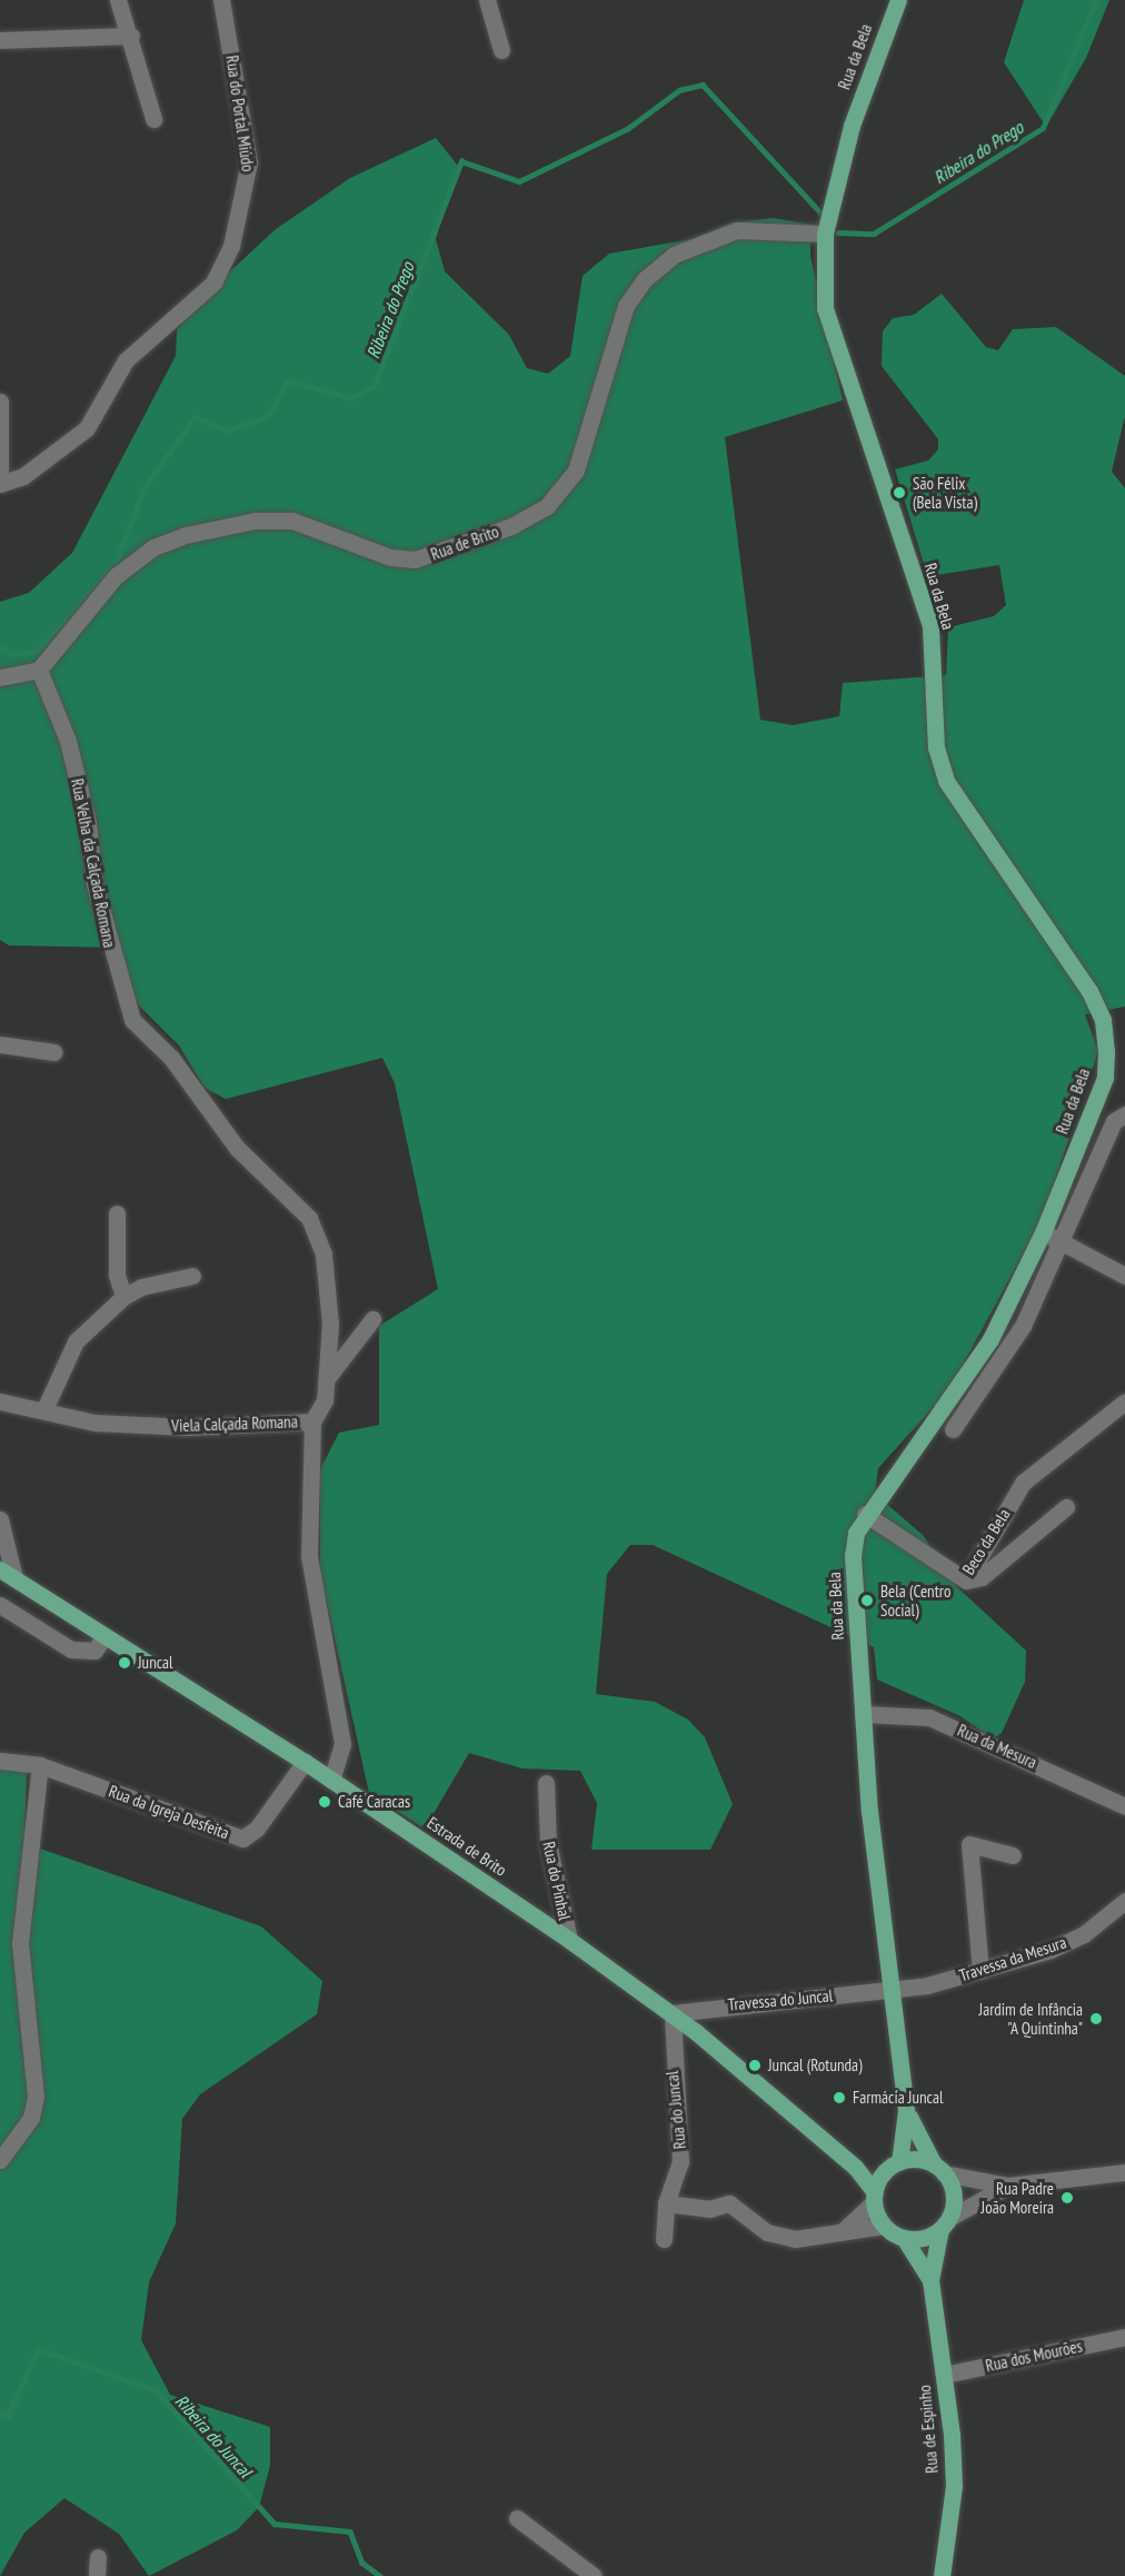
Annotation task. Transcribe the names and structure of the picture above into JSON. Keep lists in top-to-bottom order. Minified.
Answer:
{"streets":{"main road":["Rua da Bela","Estrada de Brito","Rua de Espinho"],"street":["Rua do Portal Miúdo","Rua de Brito","Rua Velha da Calçada Romana","Viela Calçada Romana","Beco da Bela","Rua da Mesura","Rua da Igreja Desfeita","Rua do Pinhal","Travessa da Mesura","Travessa do Juncal","Rua do Juncal","Rua dos Mourões"]},"crossings":[["Rua da Bela","Rua de Brito"],["Rua da Bela","Beco da Bela"],["Rua da Bela","Rua da Mesura"],["Rua da Bela","Estrada de Brito"],["Rua da Bela","Travessa da Mesura"],["Rua da Bela","Travessa do Juncal"],["Rua da Bela","Rua de Espinho"],["Rua de Brito","Rua Velha da Calçada Romana"],["Rua Velha da Calçada Romana","Viela Calçada Romana"],["Rua Velha da Calçada Romana","Estrada de Brito"],["Rua da Igreja Desfeita","Estrada de Brito"],["Estrada de Brito","Rua do Pinhal"],["Estrada de Brito","Travessa do Juncal"],["Estrada de Brito","Rua do Juncal"],["Estrada de Brito","Rua de Espinho"],["Travessa da Mesura","Travessa do Juncal"],["Travessa do Juncal","Rua do Juncal"],["Rua dos Mourões","Rua de Espinho"]],"water":["Ribeira do Prego","Ribeira do Juncal"],"places":["São Félix (Bela Vista)","Bela (Centro Social)","Juncal","Café Caracas","Jardim de Infância \"A Quintinha\"","Juncal (Rotunda)","Farmácia Juncal","Rua Padre João Moreira"]}
